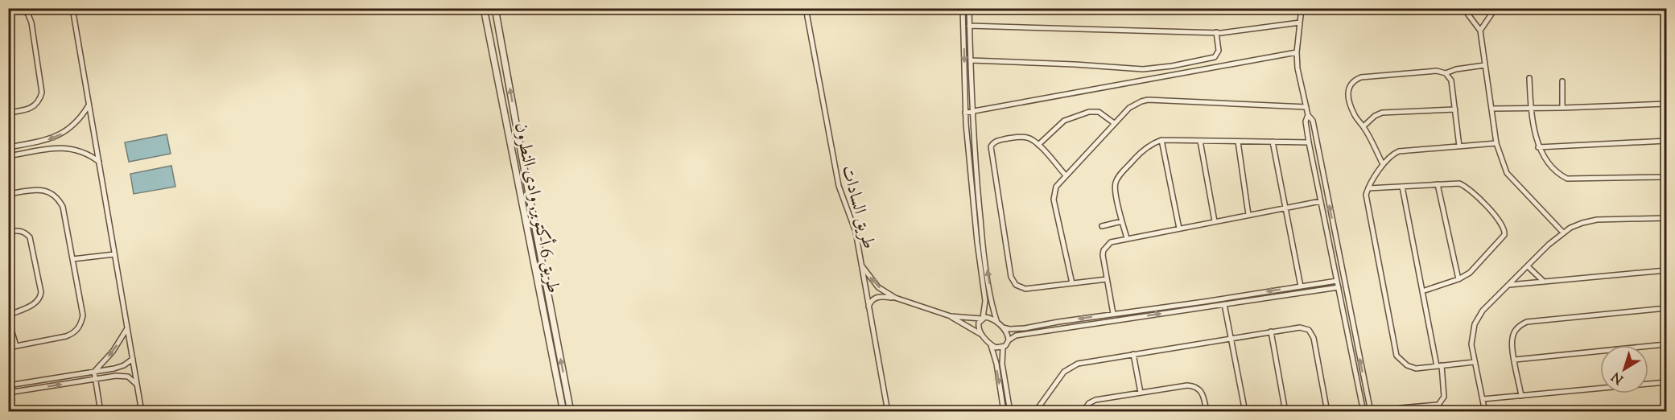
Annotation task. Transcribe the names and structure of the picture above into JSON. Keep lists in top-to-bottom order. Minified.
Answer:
{"streets":{"street":["طريق السادات","طريق 6 أكتوبر, وادى النطرون"]},"north":"bottom left"}
